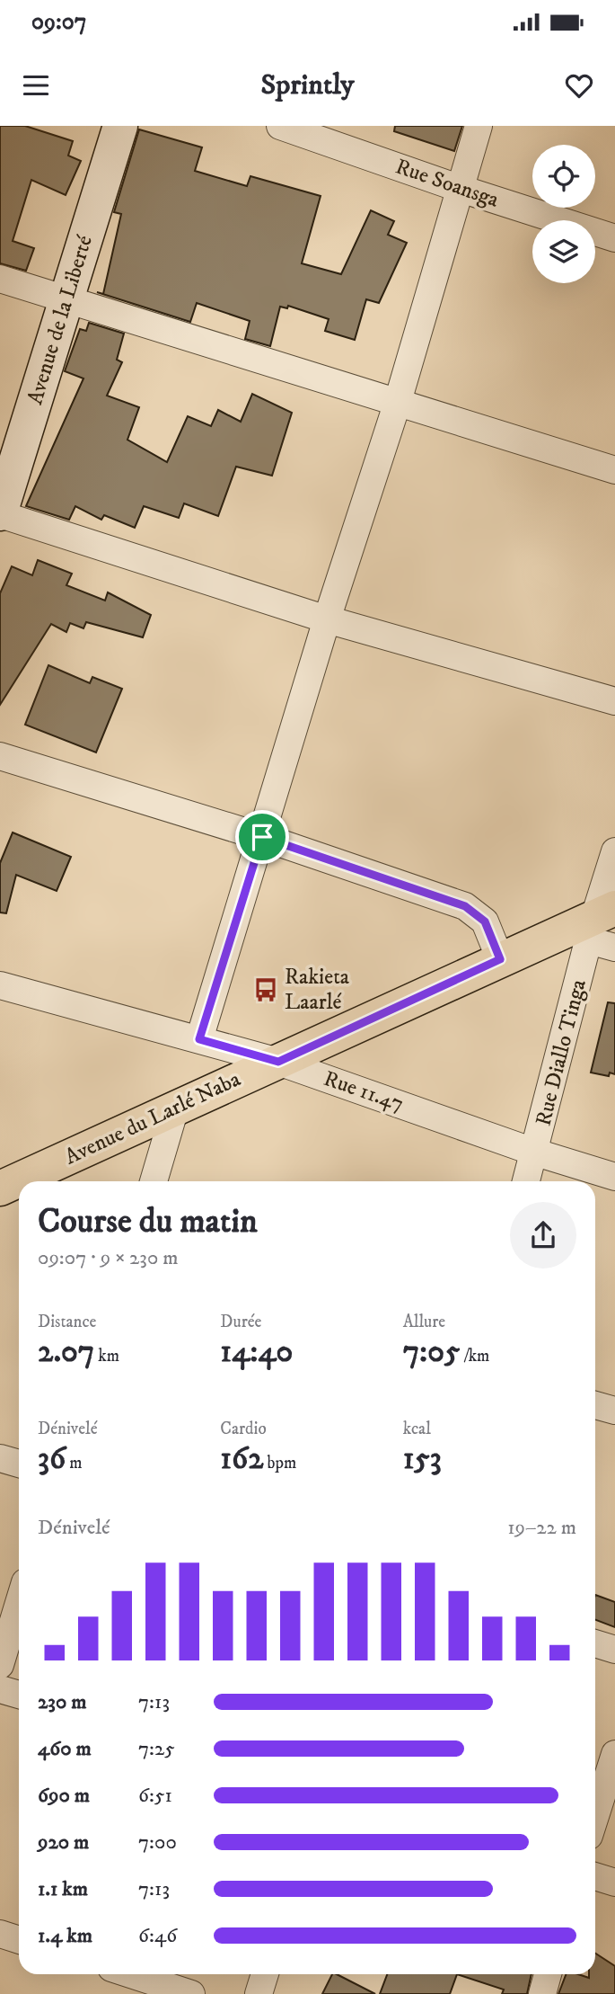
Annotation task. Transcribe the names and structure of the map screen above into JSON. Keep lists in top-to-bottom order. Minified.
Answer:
{"streets":{"main road":["Avenue de la Liberté","Avenue du Larlé Naba"],"street":["Rue Soansga","Rue Diallo Tinga","Rue 11.47"]},"crossings":[["Rue Diallo Tinga","Rue 11.47"],["Rue Diallo Tinga","Avenue du Larlé Naba"],["Rue 11.47","Avenue du Larlé Naba"]],"places":{"bus stop":["Rakieta Laarlé"]},"page":{"status":"09:07","header":"Sprintly","heading":["Course du matin","09:07 · 9 × 230 m"],"stats":[["Distance","2.07 km"],["Durée","14:40"],["Allure","7:05 /km"],["Dénivelé","36 m"],["Cardio","162 bpm"],["kcal","153"]],"chart":["Dénivelé","19–22 m"],"list":[{"name":"230 m","note":"7:13"},{"name":"460 m","note":"7:25"},{"name":"690 m","note":"6:51"},{"name":"920 m","note":"7:00"},{"name":"1.1 km","note":"7:13"},{"name":"1.4 km","note":"6:46"}]}}
